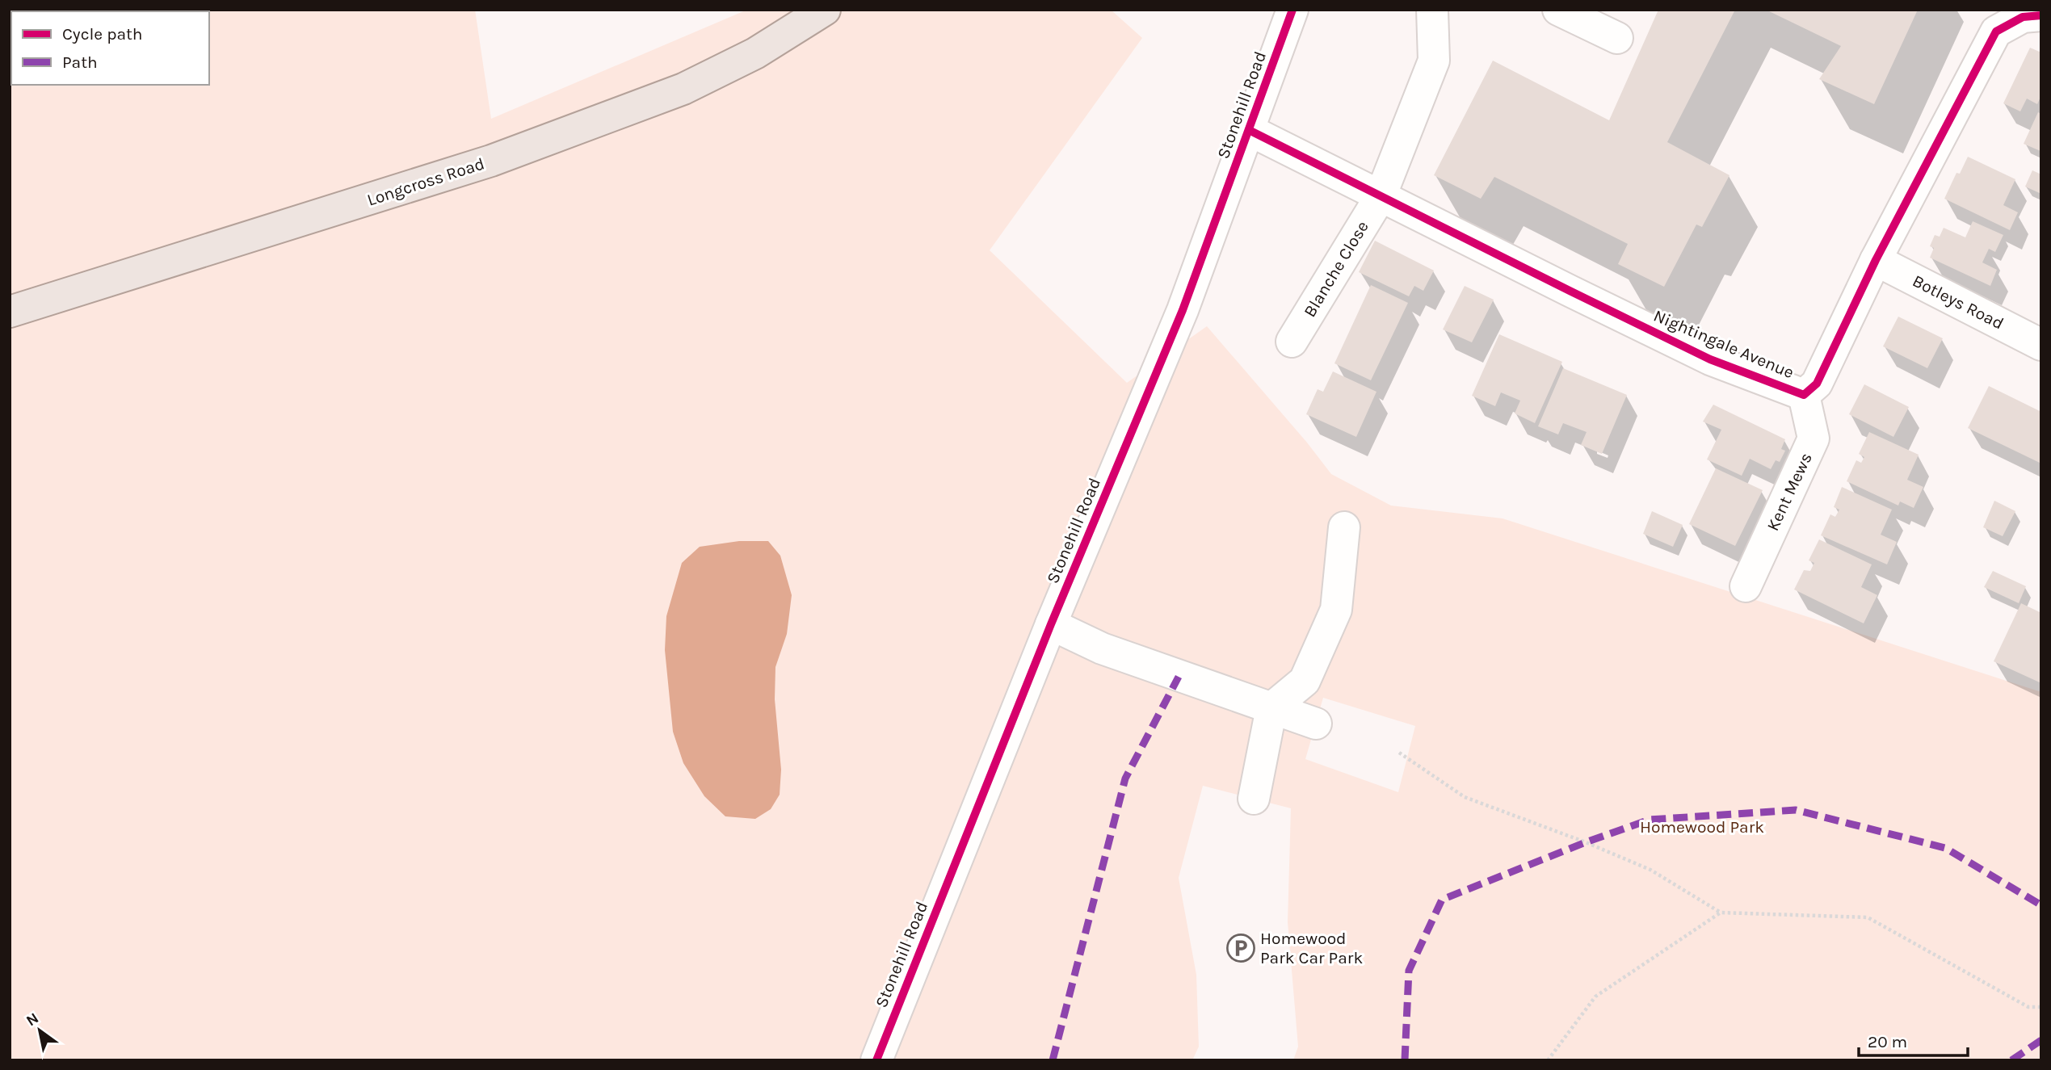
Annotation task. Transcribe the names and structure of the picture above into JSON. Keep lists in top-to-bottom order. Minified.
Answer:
{"streets":{"main road":["Longcross Road"],"street":["Stonehill Road","Blanche Close","Botleys Road","Nightingale Avenue","Kent Mews"]},"crossings":[["Stonehill Road","Nightingale Avenue"],["Blanche Close","Nightingale Avenue"],["Botleys Road","Nightingale Avenue"],["Nightingale Avenue","Kent Mews"]],"parks":["Homewood Park"],"places":{"parking":["Homewood Park Car Park"]},"legend":["Cycle path","Path"],"scale_bar":"20 m","north":"top left"}
